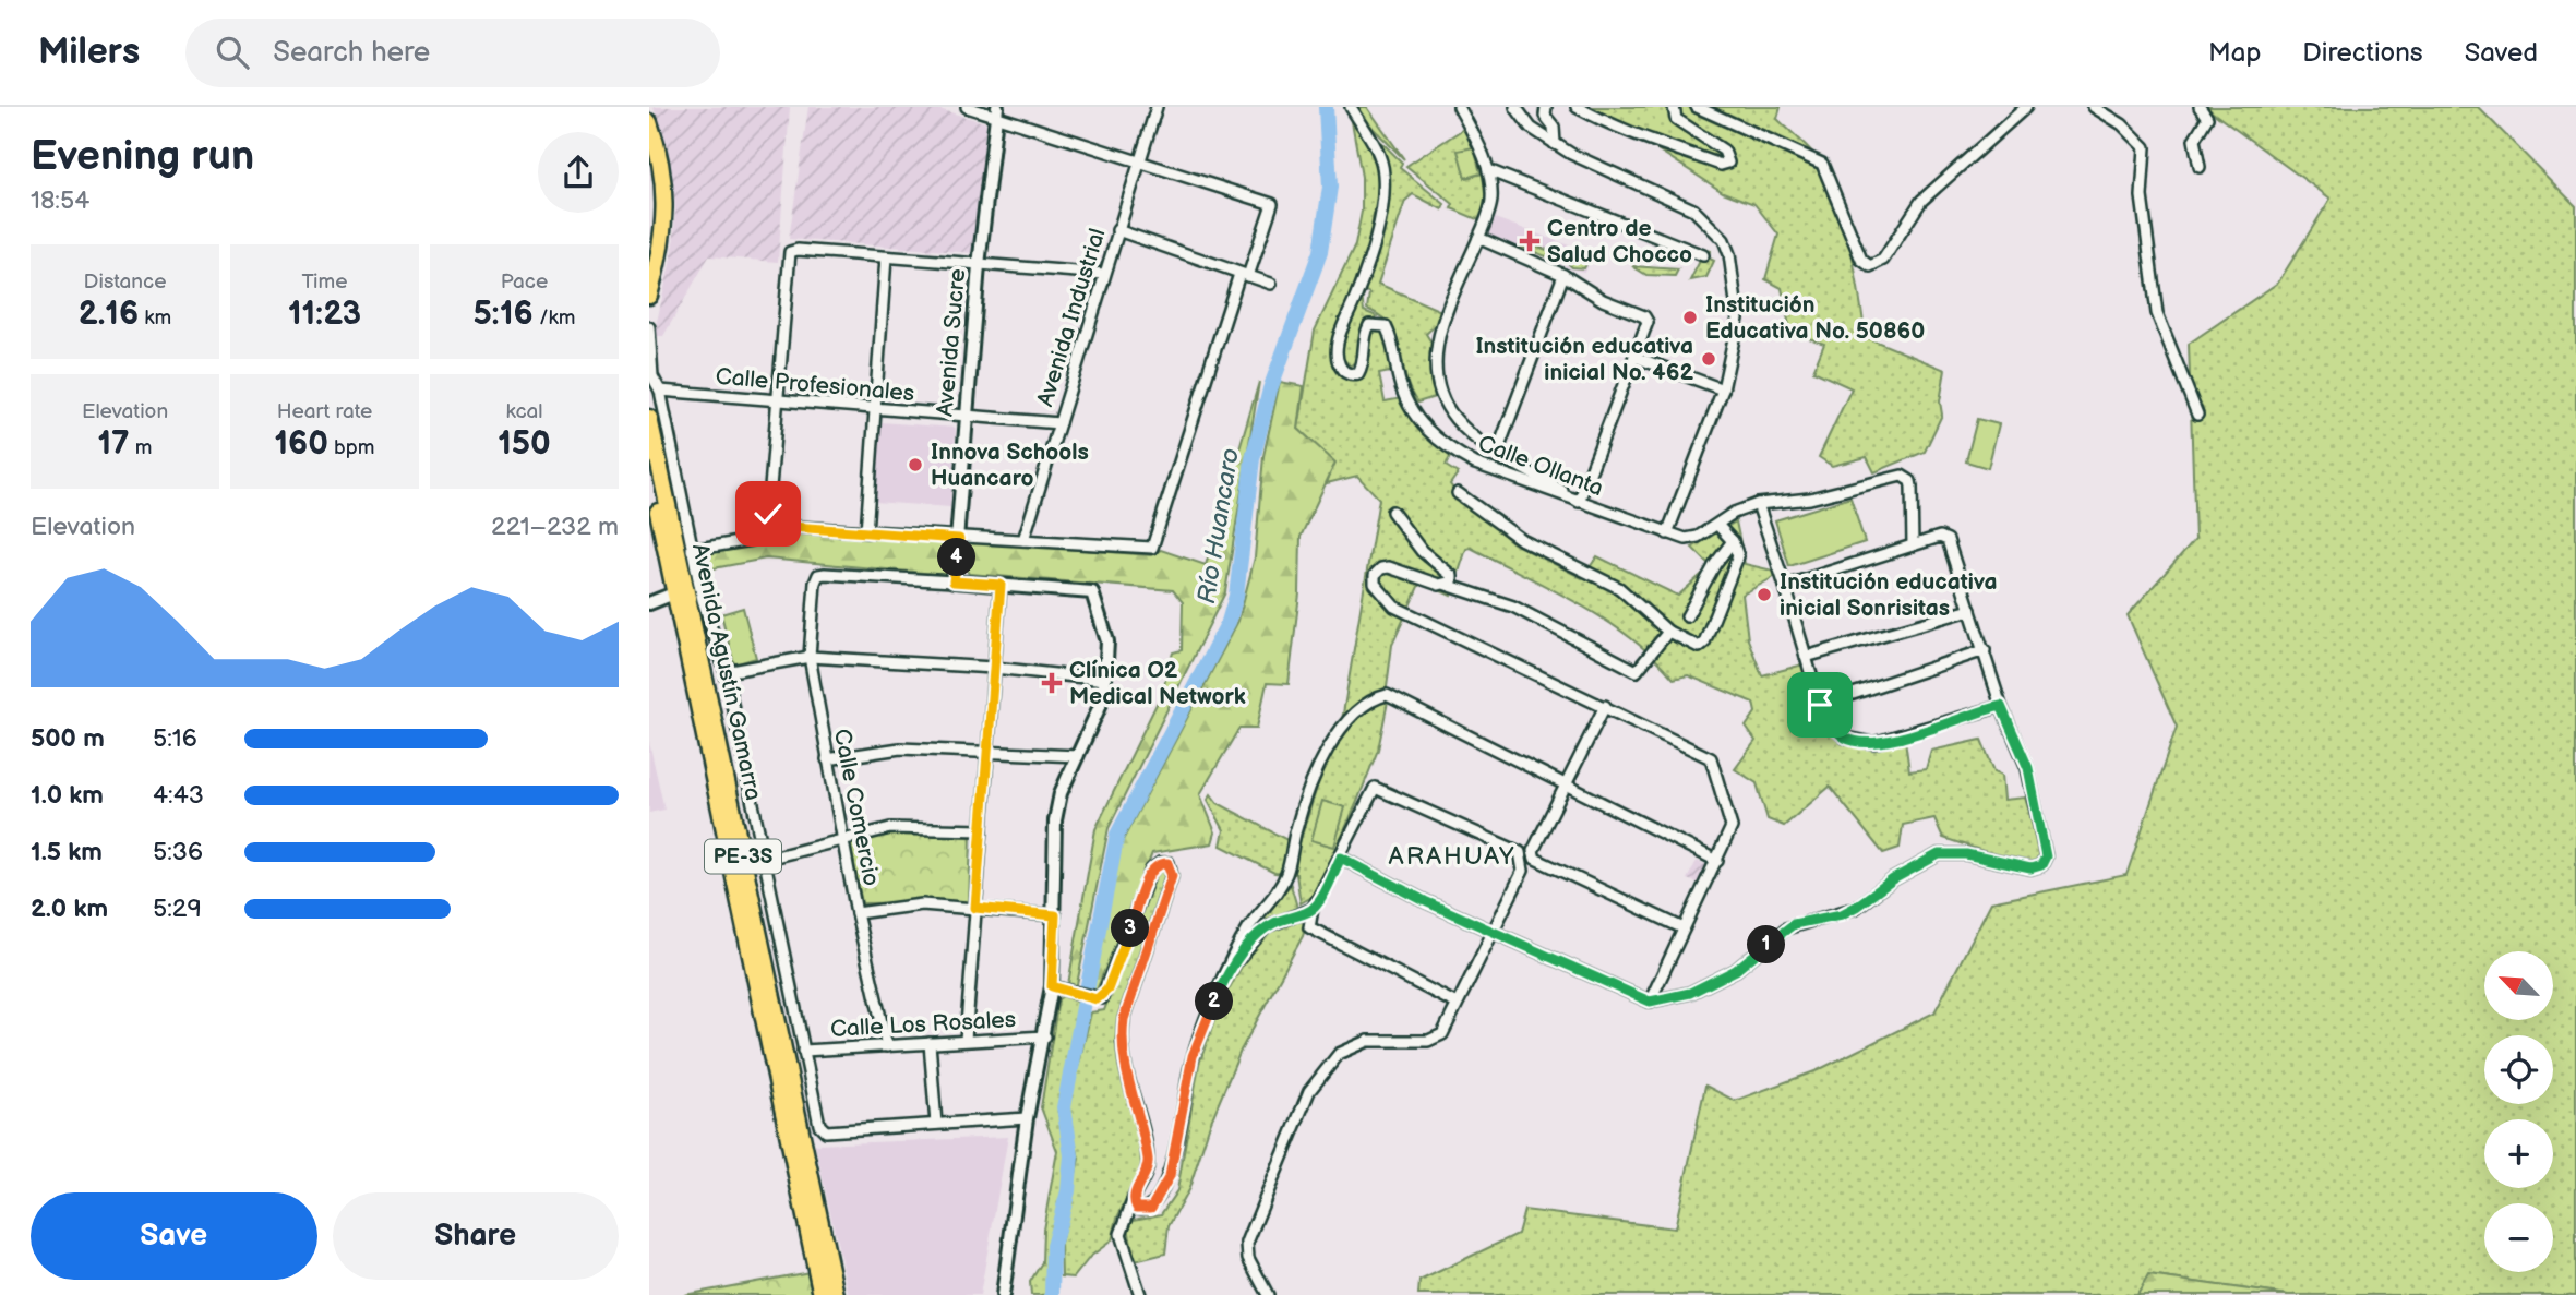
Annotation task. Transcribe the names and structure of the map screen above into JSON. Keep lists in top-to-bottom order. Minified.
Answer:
{"streets":{"highway":["Avenida Agustín Gamarra","PE-3S"],"street":["Avenida Industrial","Avenida Sucre","Calle Profesionales","Calle Ollanta","Calle Comercio","Calle Los Rosales"]},"crossings":[["Avenida Industrial","Calle Profesionales"],["Avenida Sucre","Calle Profesionales"],["Avenida Sucre","Calle Comercio"],["Calle Comercio","Calle Los Rosales"]],"districts":["ARAHUAY"],"water":["Río Huancaro"],"places":{"health":["Centro de Salud Chocco","Clínica O2 Medical Network"],"other":["Institución Educativa No. 50860","Institución educativa inicial No. 462","Innova Schools Huancaro","Institución educativa inicial Sonrisitas"]},"north":"top left","page":{"header":"Milers","search":"Search here","nav":["Map","Directions","Saved"],"heading":["Evening run","18:54"],"stats":[["Distance","2.16 km"],["Time","11:23"],["Pace","5:16 /km"],["Elevation","17 m"],["Heart rate","160 bpm"],["kcal","150"]],"chart":["Elevation","221–232 m"],"pins":["4","3","1","2"],"list":[{"name":"500 m","note":"5:16"},{"name":"1.0 km","note":"4:43"},{"name":"1.5 km","note":"5:36"},{"name":"2.0 km","note":"5:29"}],"map_buttons":["+","−"],"buttons":["Save","Share"]}}
